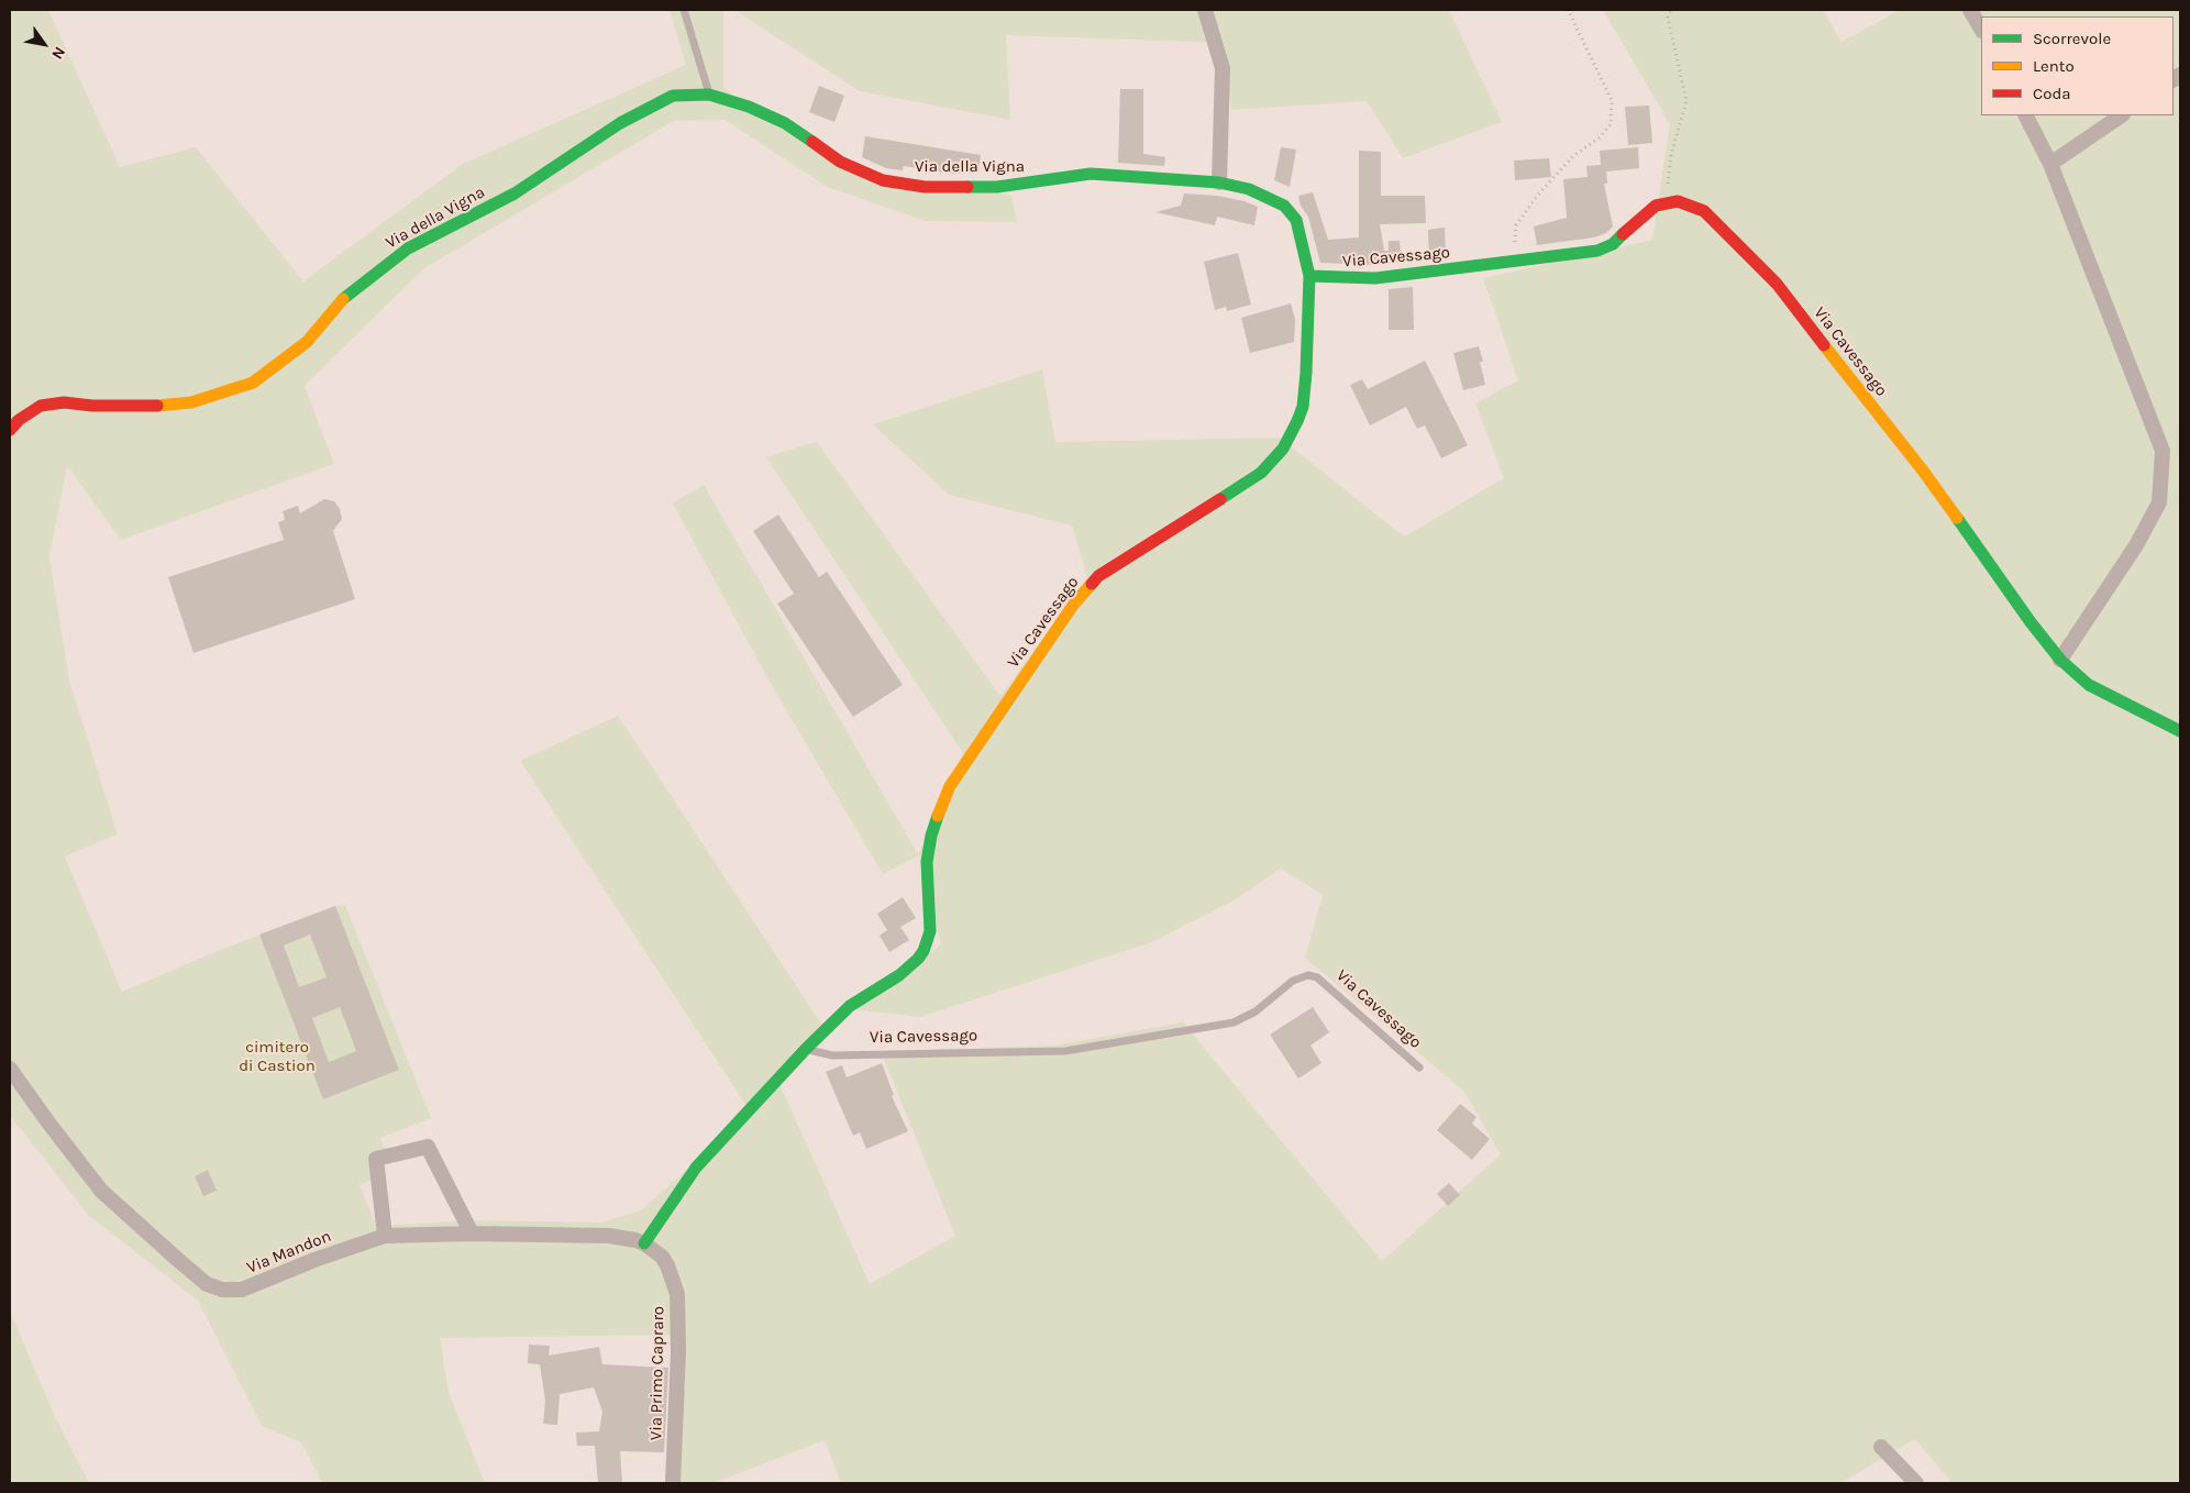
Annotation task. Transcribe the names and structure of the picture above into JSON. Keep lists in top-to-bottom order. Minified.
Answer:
{"streets":{"street":["Via della Vigna","Via Cavessago","Via Mandon","Via Primo Capraro"]},"crossings":[["Via della Vigna","Via Cavessago"],["Via Cavessago","Via Mandon"],["Via Cavessago","Via Primo Capraro"],["Via Mandon","Via Primo Capraro"]],"parks":["cimitero di Castion"],"legend":["Scorrevole","Lento","Coda"],"north":"bottom right"}
